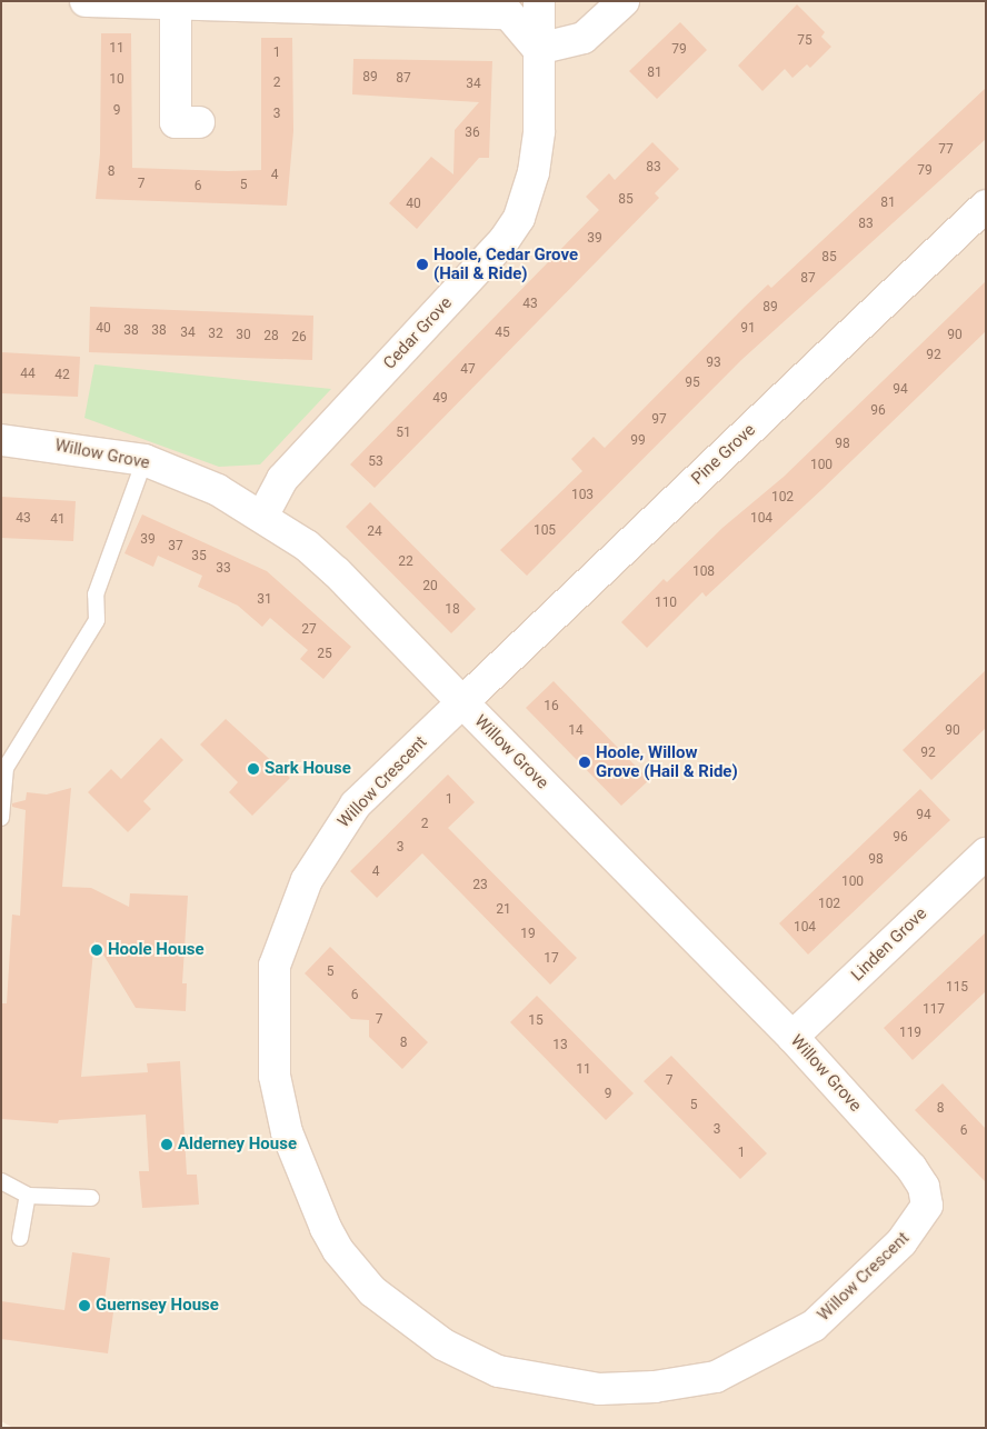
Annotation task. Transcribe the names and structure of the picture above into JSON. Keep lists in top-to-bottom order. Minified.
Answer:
{"streets":{"street":["Cedar Grove","Willow Grove","Pine Grove","Willow Crescent","Linden Grove"]},"crossings":[["Cedar Grove","Willow Grove"],["Willow Grove","Pine Grove"],["Willow Grove","Willow Crescent"],["Willow Grove","Linden Grove"],["Pine Grove","Willow Crescent"]],"places":["Hoole, Cedar Grove (Hail & Ride)","Hoole, Willow Grove (Hail & Ride)","Sark House","Hoole House","Alderney House","Guernsey House"],"house_numbers":["75","11","79","1","81","89","87","10","2","34","9","3","36","77","83","79","8","4","7","5","6","85","81","40","83","39","85","87","43","89","40","91","38","38","34","45","32","30","90","28","26","92","93","47","44","42","95","94","49","96","97","51","99","98","53","100","103","102","43","104","41","105","24","39","37","35","22","33","108","20","31","110","18","27","25","16","14","90","92","1","94","2","96","3","98","4","100","23","102","21","104","19","17","5","115","6","117","7","15","119","8","13","11","7","9","5","8","3","6","1"]}
